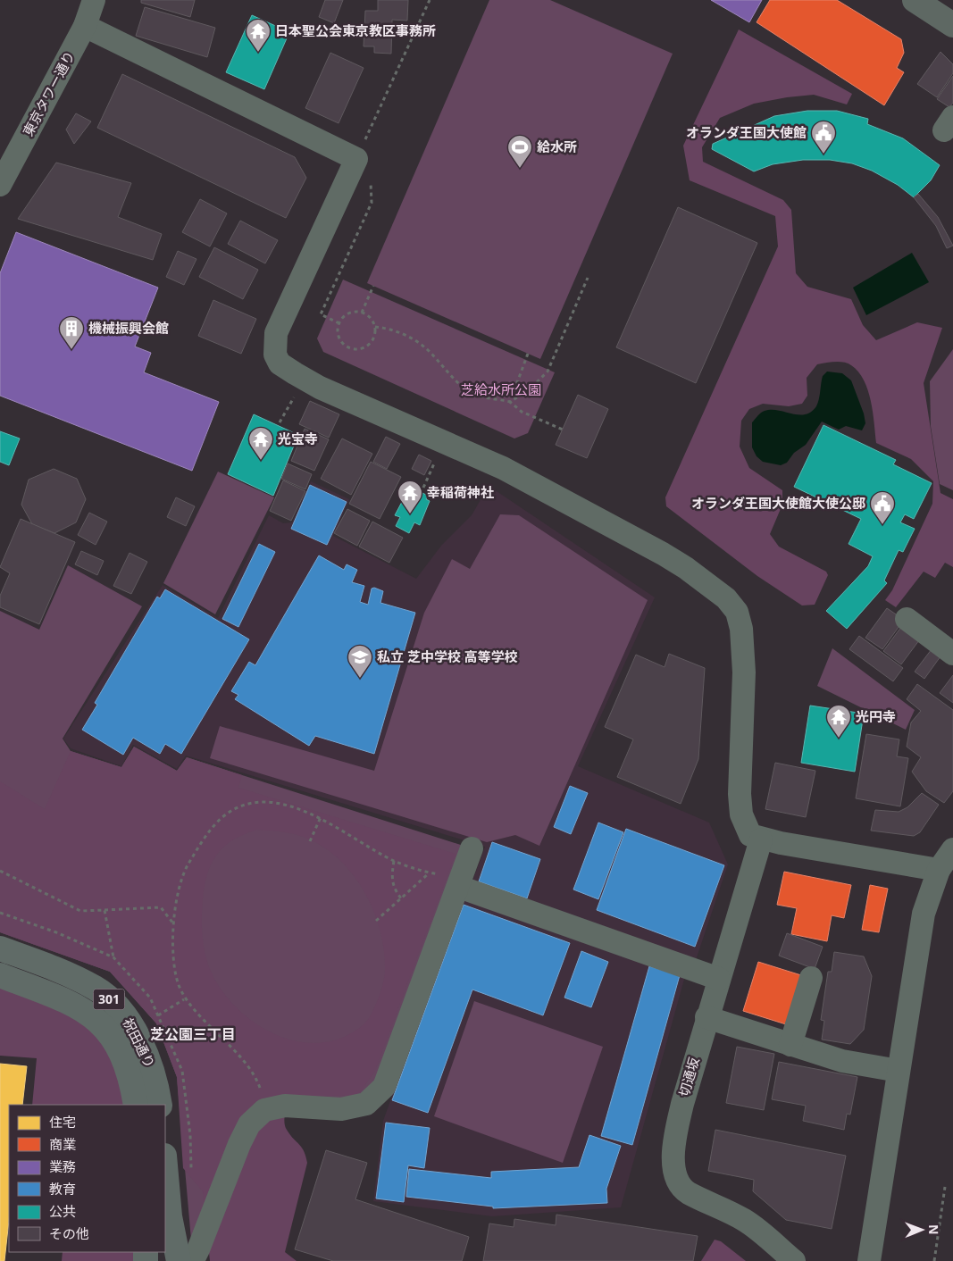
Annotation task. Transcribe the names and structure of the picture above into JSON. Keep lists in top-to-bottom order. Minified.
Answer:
{"streets":{"main road":["301","祝田通り"],"street":["東京タワー通り","切通坂"]},"districts":["芝公園三丁目"],"parks":["芝給水所公園"],"places":{"temple":["日本聖公会東京教区事務所","光宝寺","幸稲荷神社","光円寺"],"public building":["オランダ王国大使館","オランダ王国大使館大使公邸"],"sports":["給水所"],"building":["機械振興会館"],"school or university":["私立 芝中学校 高等学校"]},"legend":["住宅","商業","業務","教育","公共","その他"],"north":"right"}
